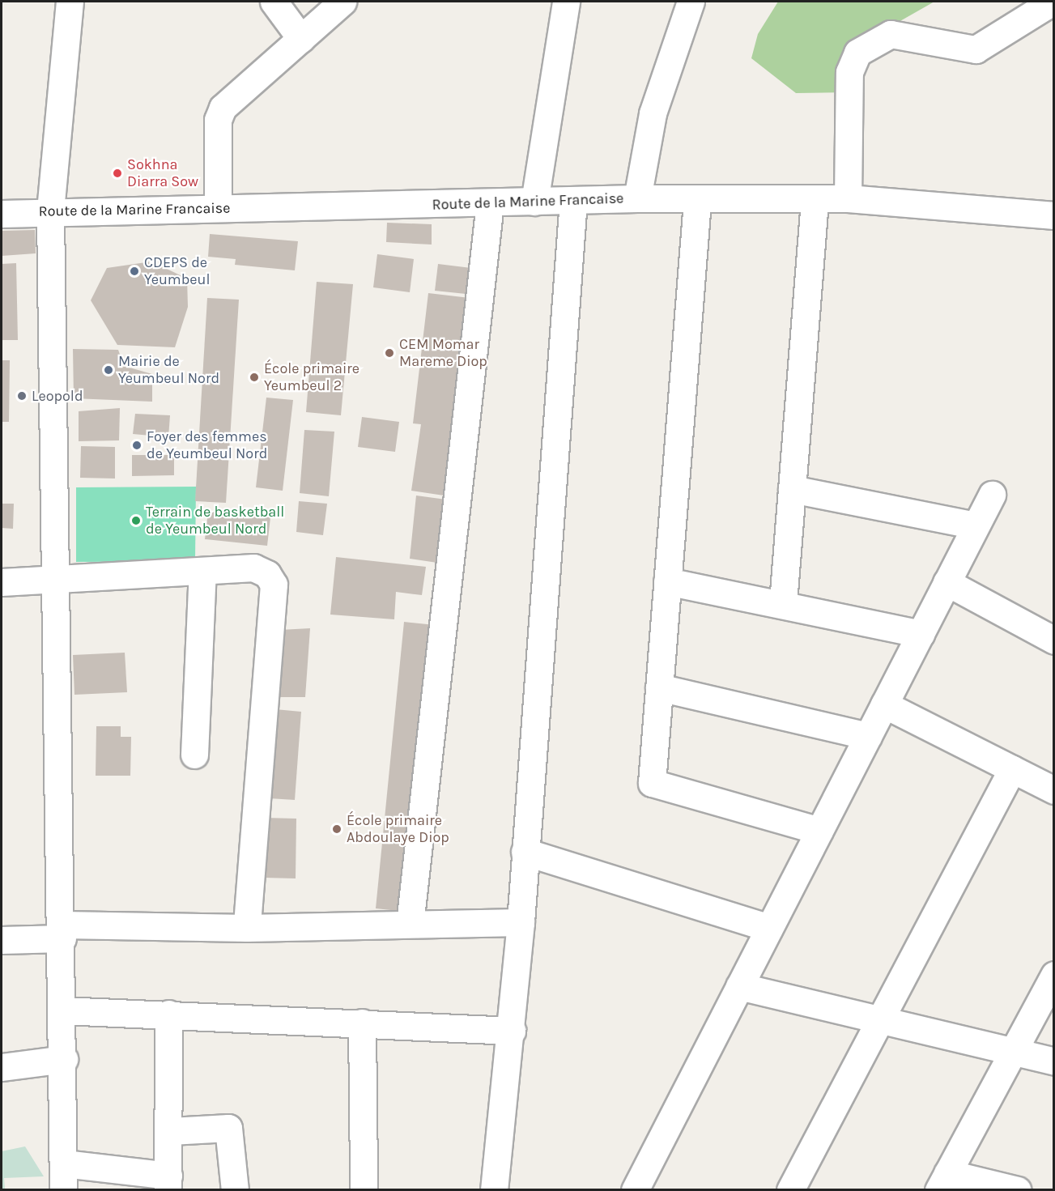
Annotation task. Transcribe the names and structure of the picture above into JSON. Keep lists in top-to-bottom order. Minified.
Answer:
{"streets":{"street":["Route de la Marine Francaise"]},"places":["Sokhna Diarra Sow","CDEPS de Yeumbeul","CEM Momar Mareme Diop","Mairie de Yeumbeul Nord","École primaire Yeumbeul 2","Leopold","Foyer des femmes de Yeumbeul Nord","Terrain de basketball de Yeumbeul Nord","École primaire Abdoulaye Diop"]}
